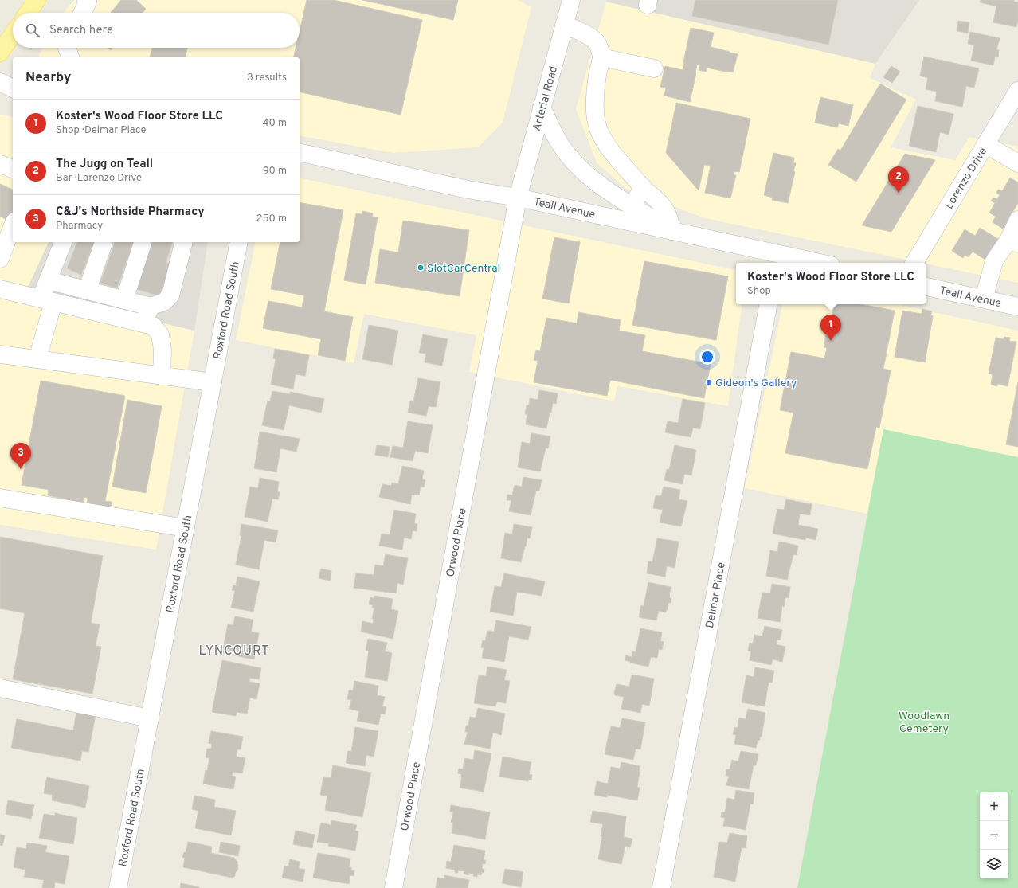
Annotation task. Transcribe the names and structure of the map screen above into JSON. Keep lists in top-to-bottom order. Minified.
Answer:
{"streets":{"street":["Arterial Road","Lorenzo Drive","Teall Avenue","Roxford Road South","Orwood Place","Delmar Place"]},"crossings":[["Arterial Road","Teall Avenue"],["Arterial Road","Orwood Place"],["Teall Avenue","Orwood Place"]],"districts":["LYNCOURT"],"parks":["Woodlawn Cemetery"],"places":["SlotCarCentral","Gideon's Gallery"],"page":{"search":"Search here","heading":["Nearby","3 results"],"list":[{"mark":"1","name":"Koster's Wood Floor Store LLC","note":"Shop · Delmar Place","value":"40 m"},{"mark":"2","name":"The Jugg on Teall","note":"Bar · Lorenzo Drive","value":"90 m"},{"mark":"3","name":"C&J's Northside Pharmacy","note":"Pharmacy","value":"250 m"}],"pins":["2","1","3"],"popup":["Koster's Wood Floor Store LLC","Shop"],"map_buttons":["+","−"]}}
